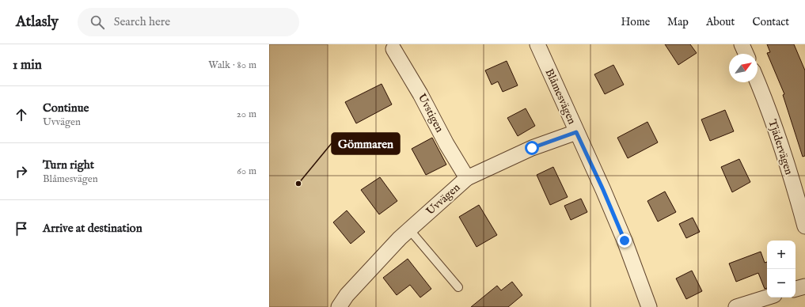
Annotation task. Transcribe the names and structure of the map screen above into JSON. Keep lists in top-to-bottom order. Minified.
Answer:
{"streets":{"street":["Blåmesvägen","Uvstigen","Tjädervägen","Uvvägen"]},"crossings":[["Blåmesvägen","Uvvägen"],["Uvstigen","Uvvägen"]],"places":["Gömmaren"],"north":"top right","page":{"header":"Atlasly","search":"Search here","nav":["Home","Map","About","Contact"],"heading":["1 min","Walk · 80 m"],"list":[["Continue","Uvvägen","20 m"],["Turn right","Blåmesvägen","60 m"],"Arrive at destination"],"map_buttons":["+","−"]}}
